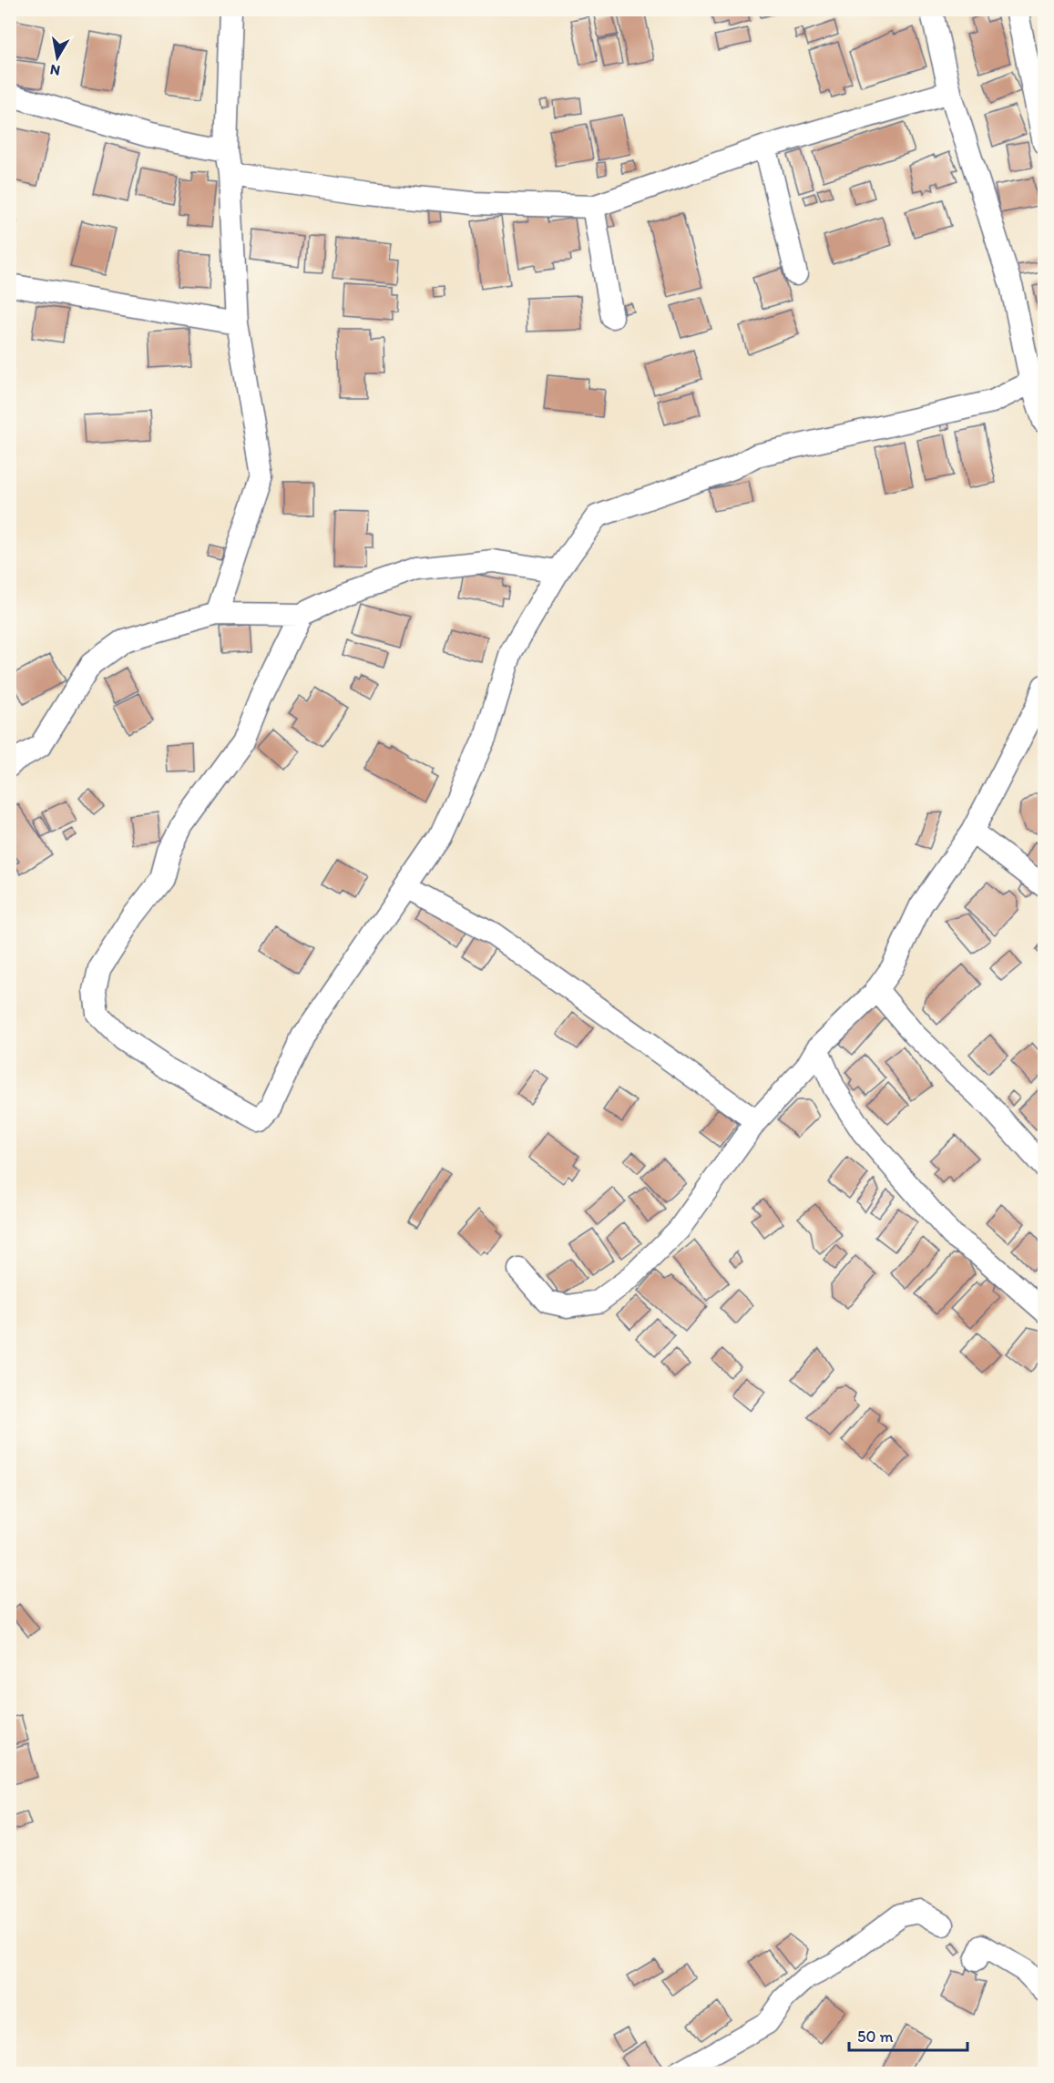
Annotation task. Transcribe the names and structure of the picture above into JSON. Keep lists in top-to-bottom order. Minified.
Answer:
{"scale_bar":"50 m","north":"bottom"}
